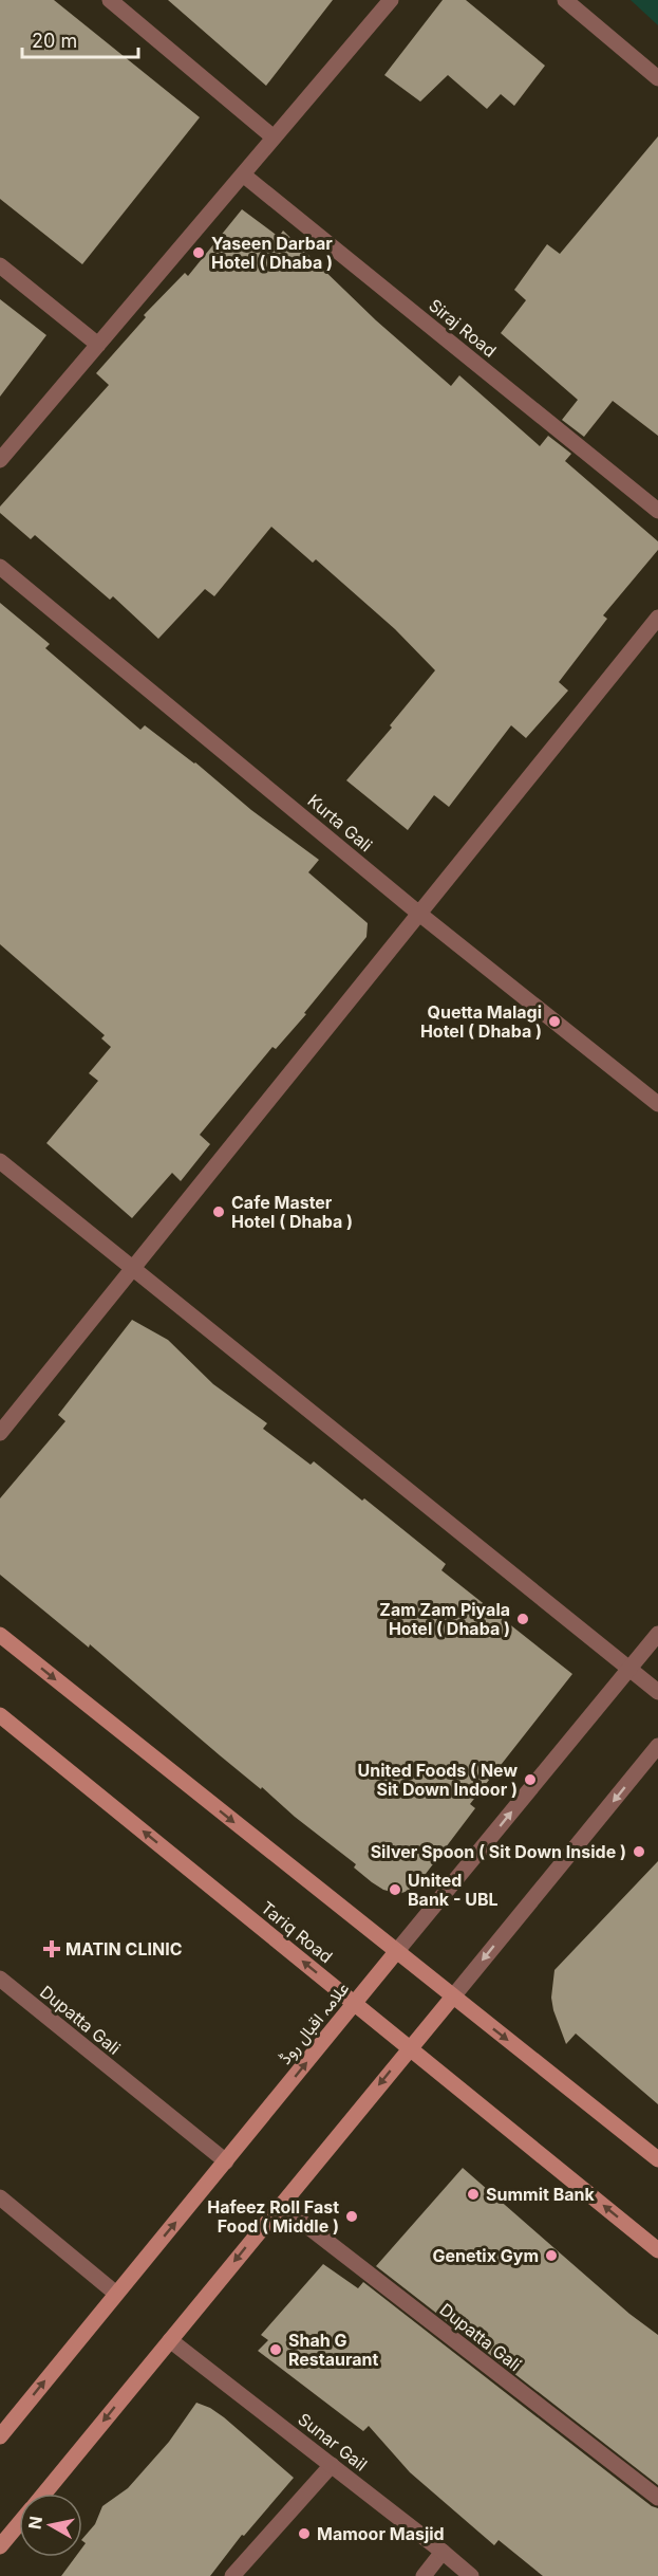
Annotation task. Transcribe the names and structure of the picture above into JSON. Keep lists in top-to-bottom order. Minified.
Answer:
{"streets":{"main road":["Tariq Road","علامہ اقبال روڈ"],"street":["Siraj Road","Kurta Gali","Dupatta Gali","Sunar Gail"]},"crossings":[["Tariq Road","علامہ اقبال روڈ"],["Dupatta Gali","علامہ اقبال روڈ"]],"places":{"other":["Yaseen Darbar Hotel ( Dhaba )","Quetta Malagi Hotel ( Dhaba )","Cafe Master Hotel ( Dhaba )","Zam Zam Piyala Hotel ( Dhaba )","United Foods ( New Sit Down Indoor )","Silver Spoon ( Sit Down Inside )","United Bank - UBL","Summit Bank","Hafeez Roll Fast Food ( Middle )","Genetix Gym","Shah G Restaurant","Mamoor Masjid"],"health":["MATIN CLINIC"]},"scale_bar":"20 m","north":"left"}
